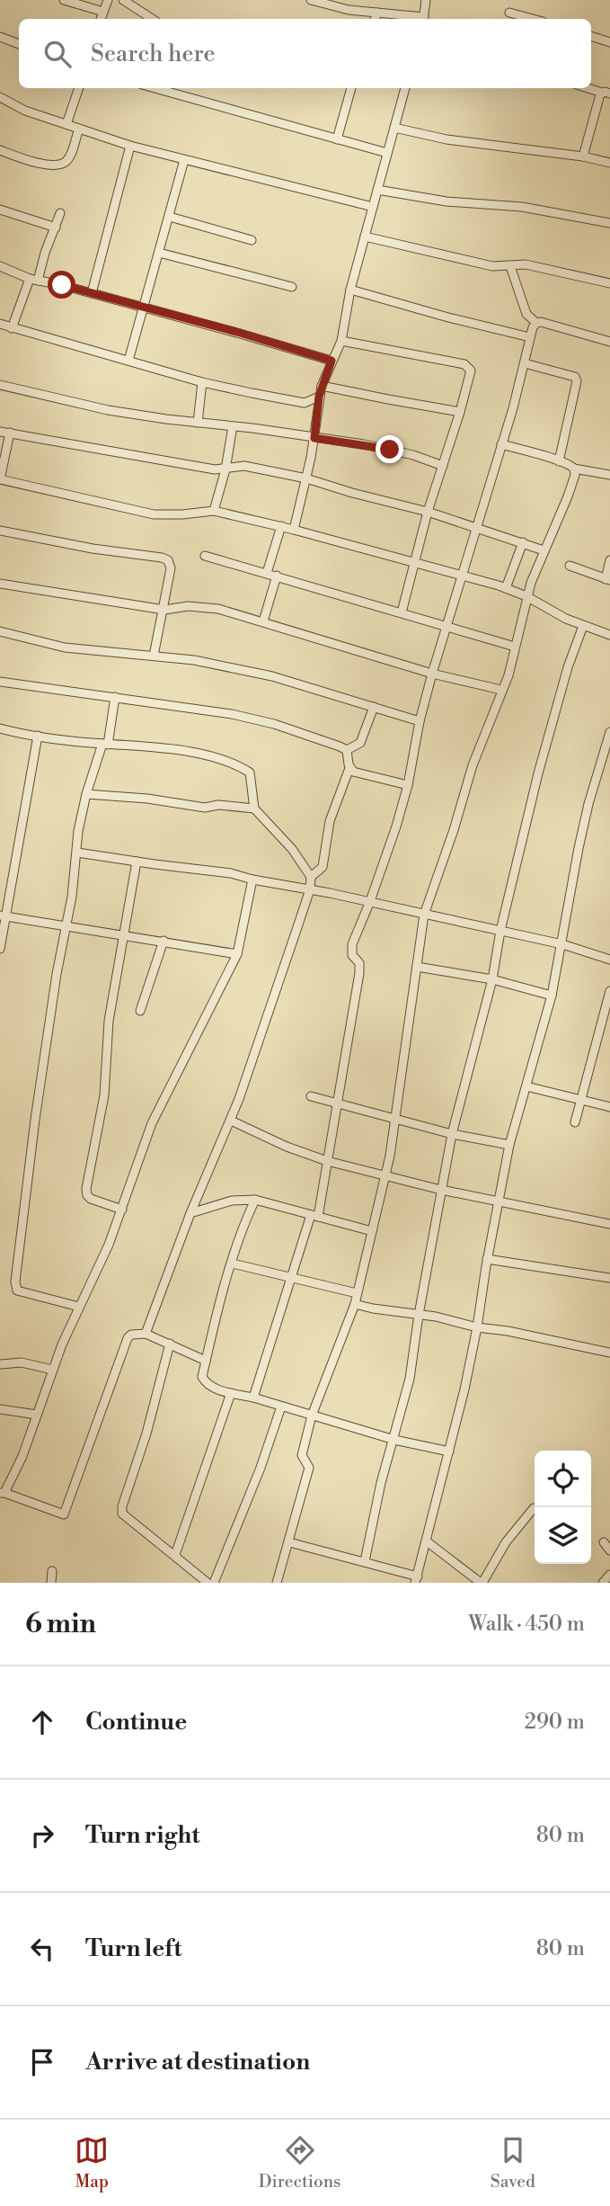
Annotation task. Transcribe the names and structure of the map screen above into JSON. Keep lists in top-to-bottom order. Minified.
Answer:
{"page":{"search":"Search here","heading":["6 min","Walk · 450 m"],"list":[["Continue","290 m"],["Turn right","80 m"],["Turn left","80 m"],"Arrive at destination"],"nav":["Map","Directions","Saved"]}}
